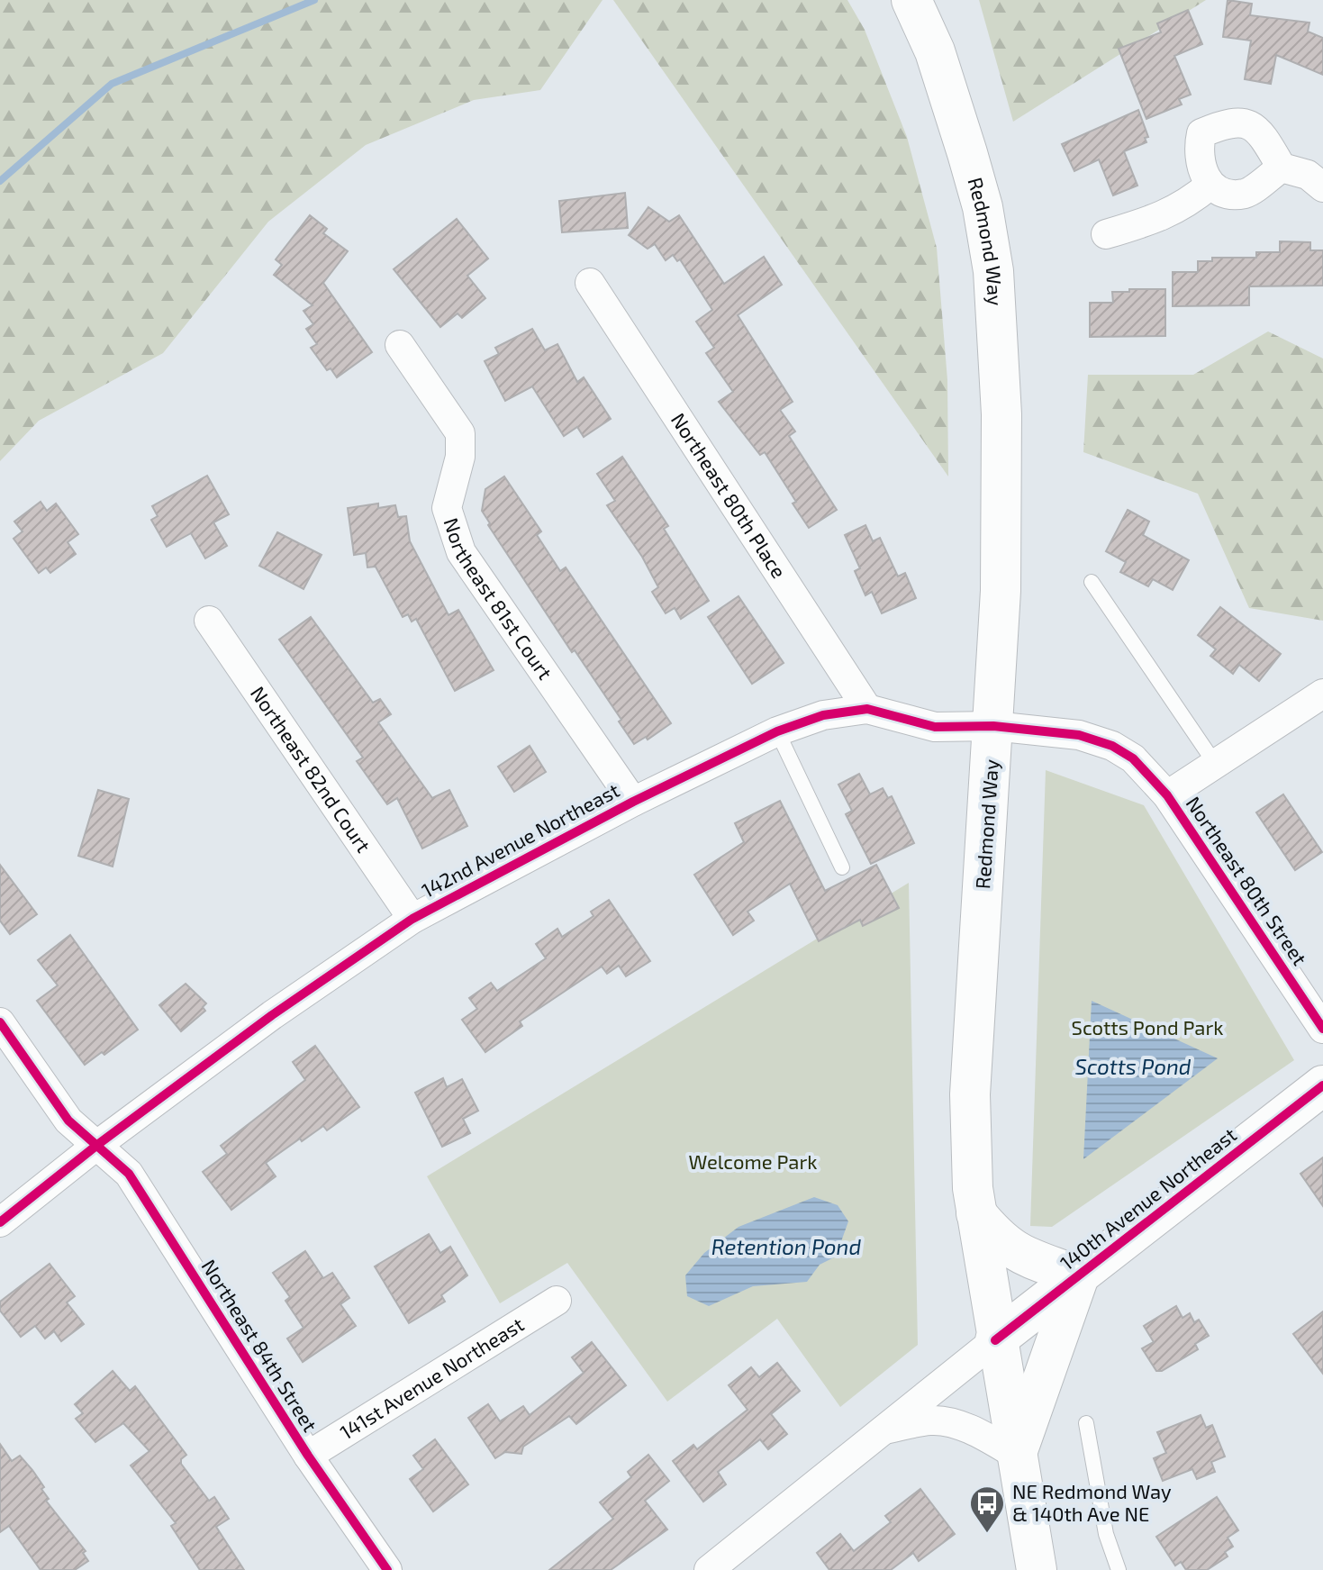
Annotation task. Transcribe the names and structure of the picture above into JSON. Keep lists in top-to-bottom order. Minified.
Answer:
{"streets":{"main road":["Redmond Way","140th Avenue Northeast"],"street":["Northeast 80th Place","Northeast 81st Court","Northeast 82nd Court","142nd Avenue Northeast","Northeast 80th Street","Northeast 84th Street","141st Avenue Northeast"]},"crossings":[["Redmond Way","142nd Avenue Northeast"],["Redmond Way","140th Avenue Northeast"],["Northeast 80th Place","142nd Avenue Northeast"],["Northeast 81st Court","142nd Avenue Northeast"],["Northeast 82nd Court","142nd Avenue Northeast"],["142nd Avenue Northeast","Northeast 80th Street"],["142nd Avenue Northeast","Northeast 84th Street"],["Northeast 84th Street","141st Avenue Northeast"]],"water":["Scotts Pond","Retention Pond"],"parks":["Scotts Pond Park","Welcome Park"],"places":{"bus stop":["NE Redmond Way & 140th Ave NE"]}}
